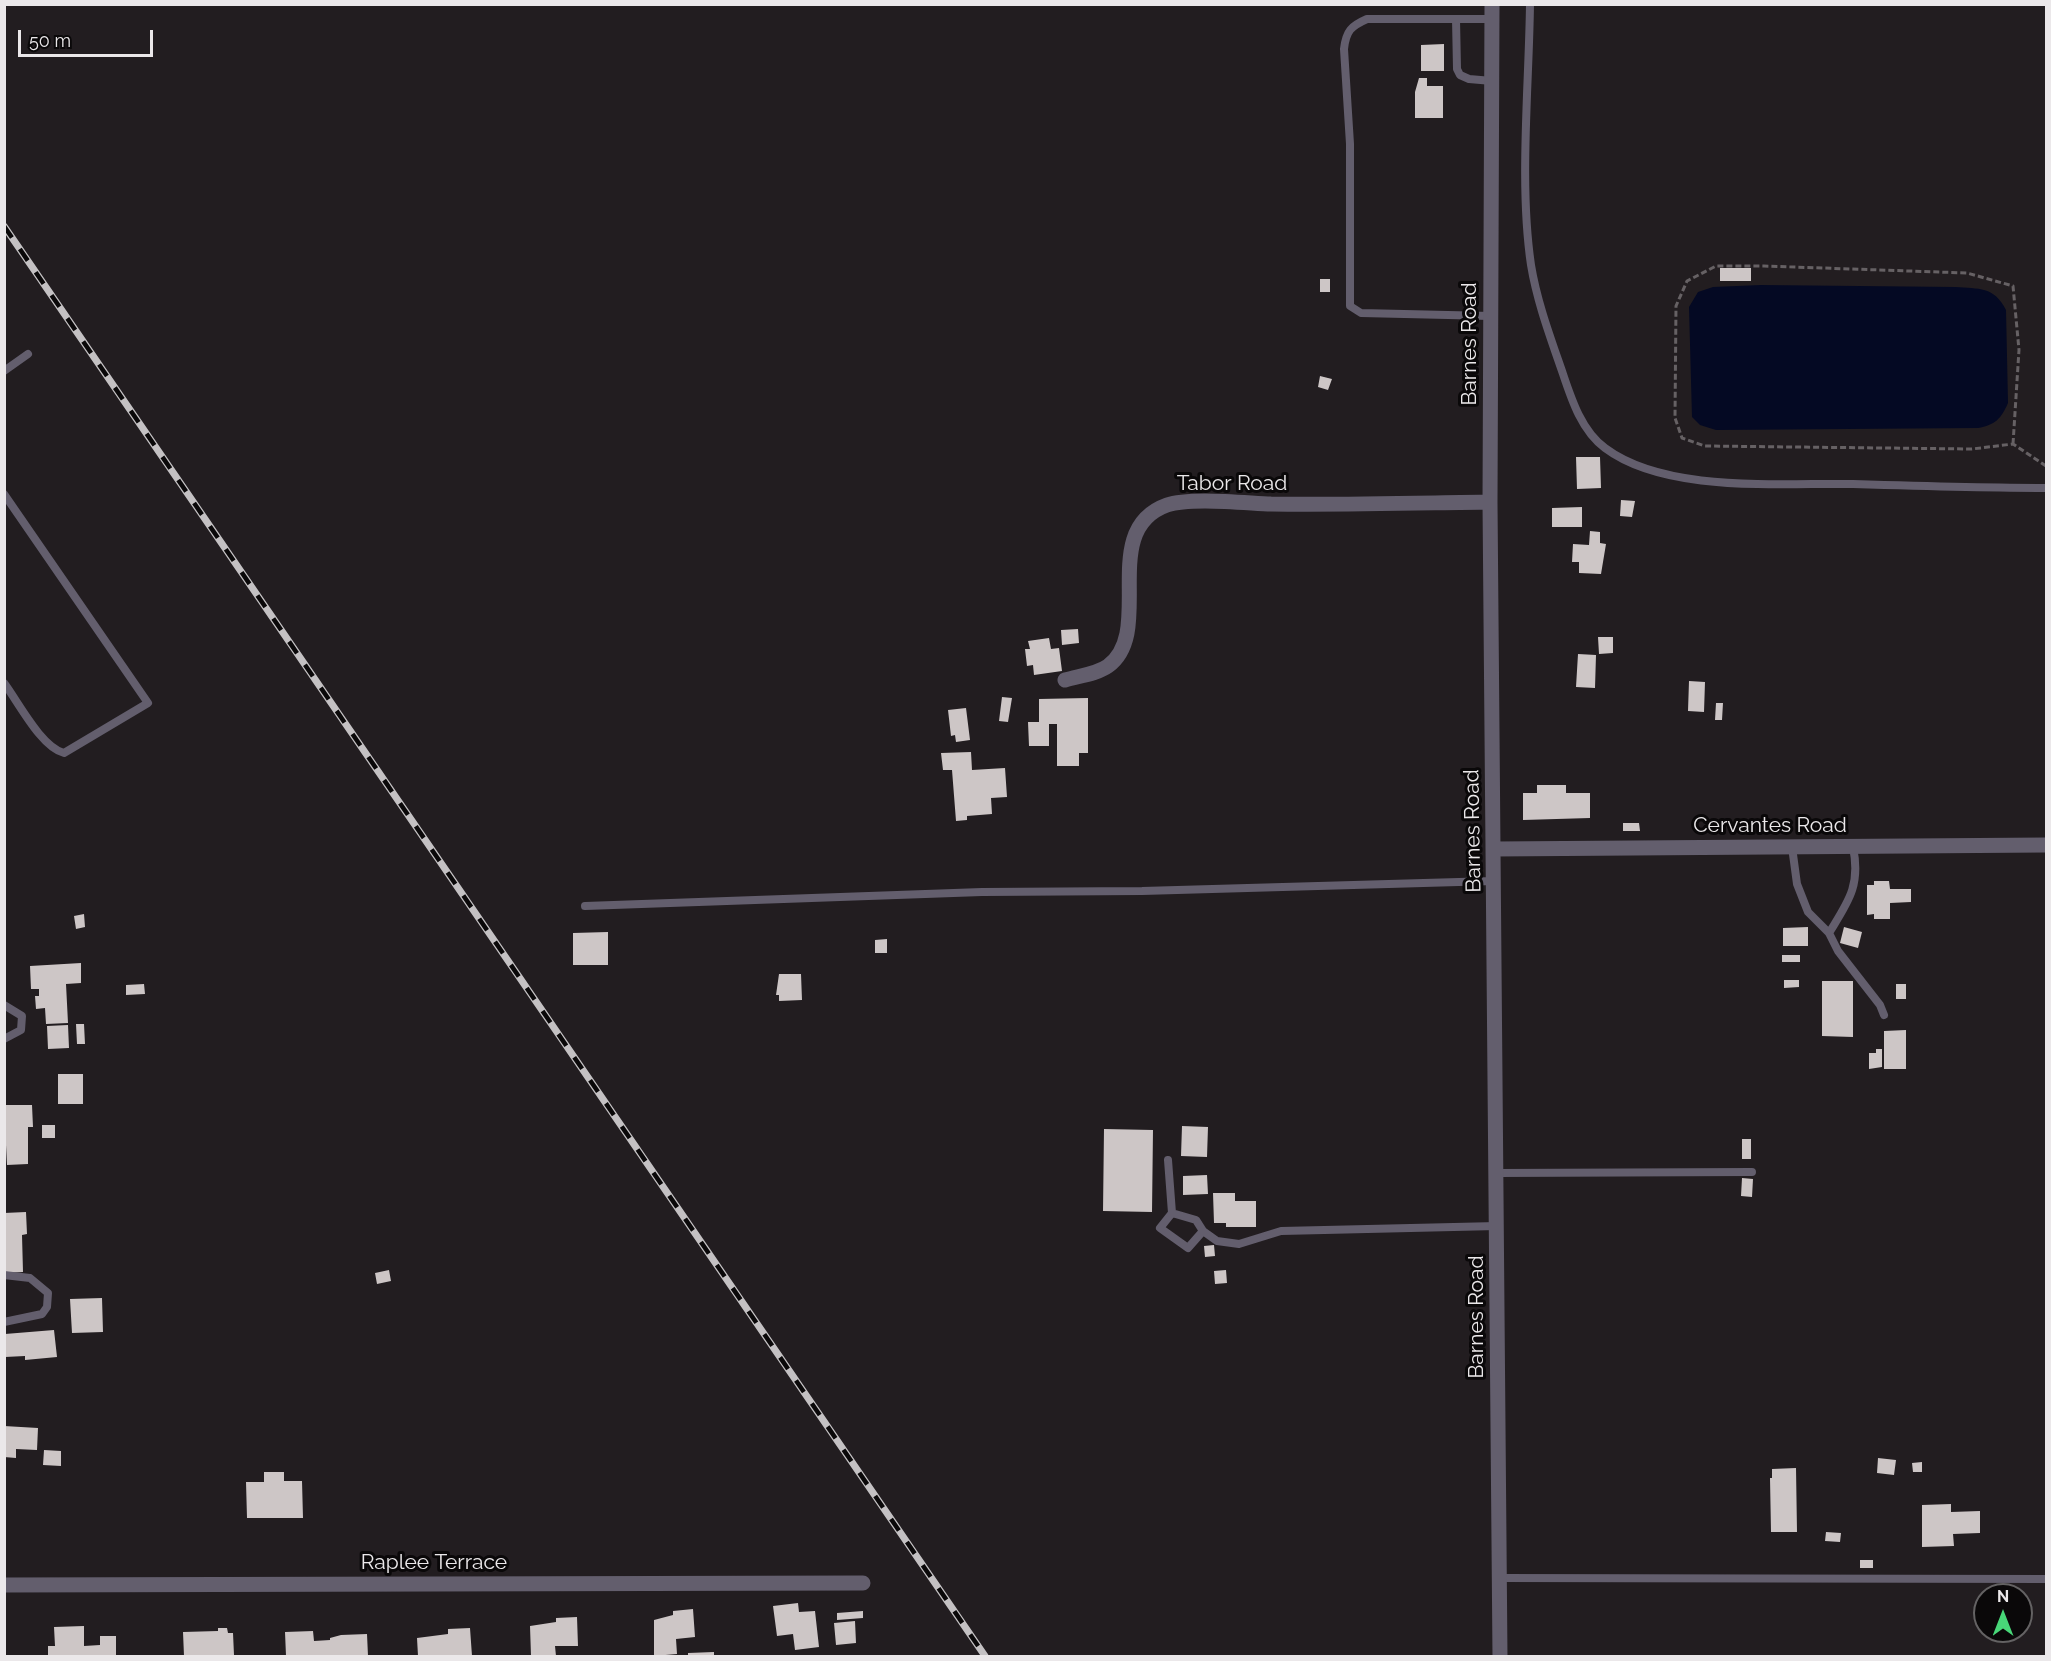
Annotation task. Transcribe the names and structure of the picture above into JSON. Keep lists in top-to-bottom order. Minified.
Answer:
{"streets":{"street":["Barnes Road","Tabor Road","Cervantes Road","Raplee Terrace"]},"crossings":[["Barnes Road","Tabor Road"],["Barnes Road","Cervantes Road"]],"scale_bar":"50 m","north":"top"}
